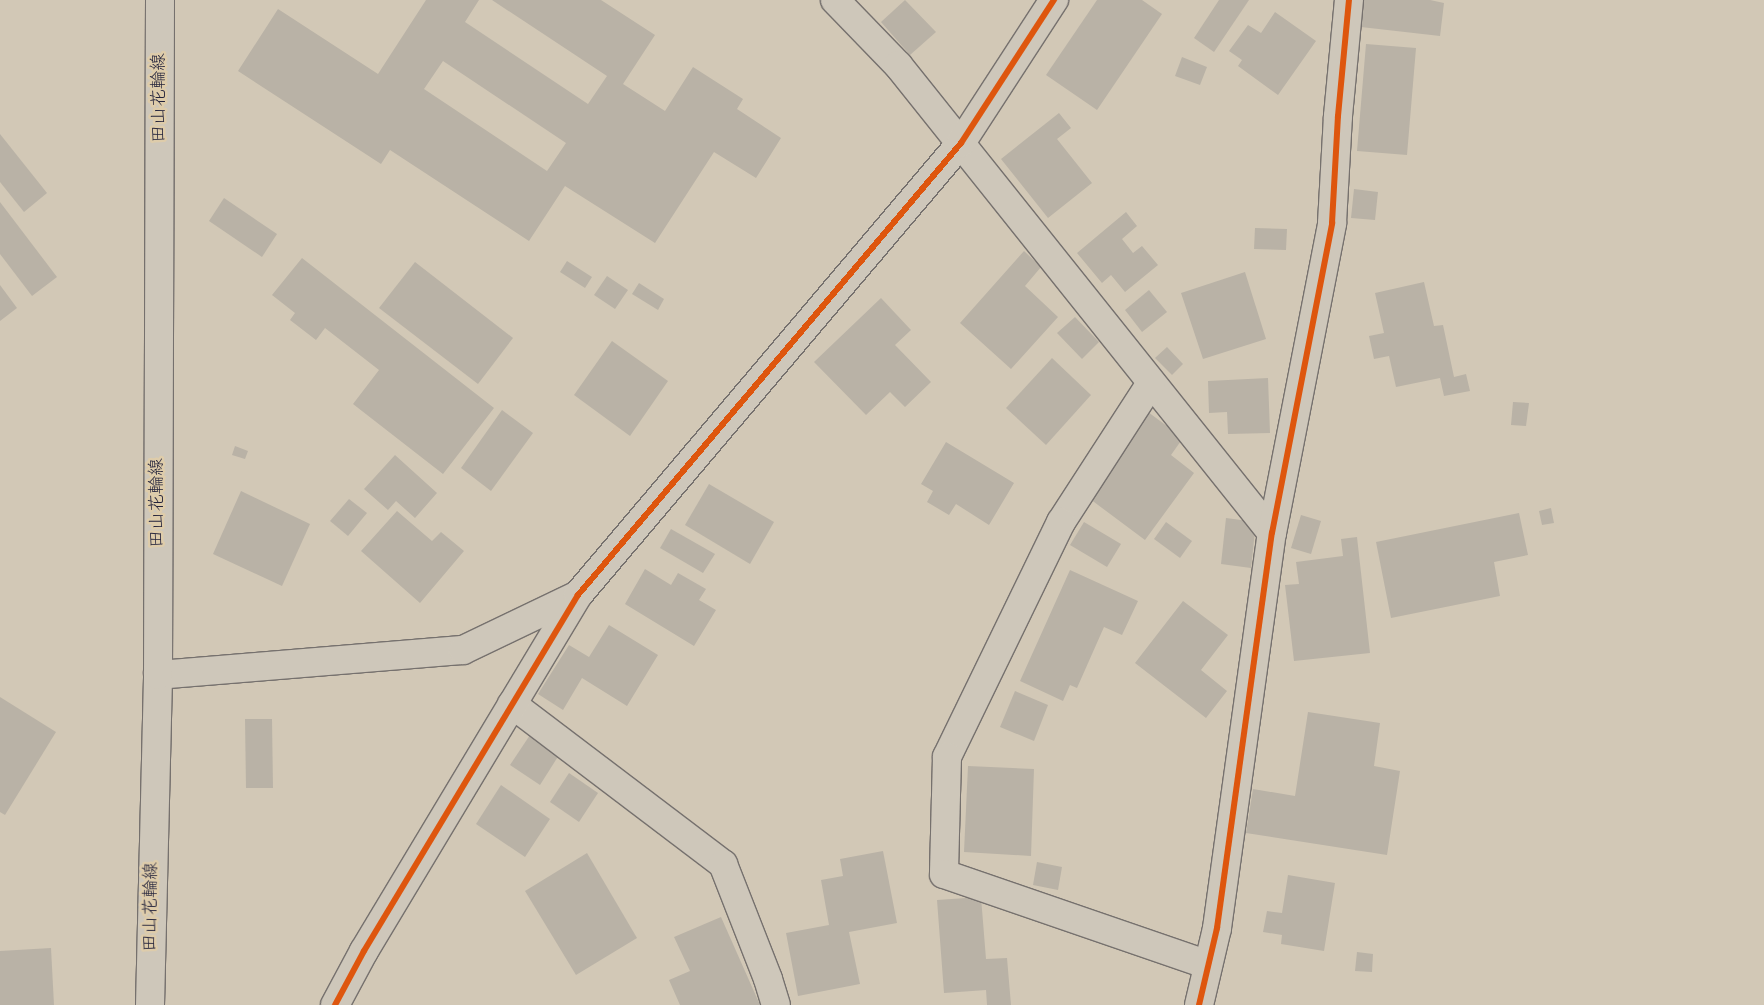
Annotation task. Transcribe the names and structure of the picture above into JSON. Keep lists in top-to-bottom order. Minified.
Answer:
{"streets":{"street":["田山花輪線"]}}
